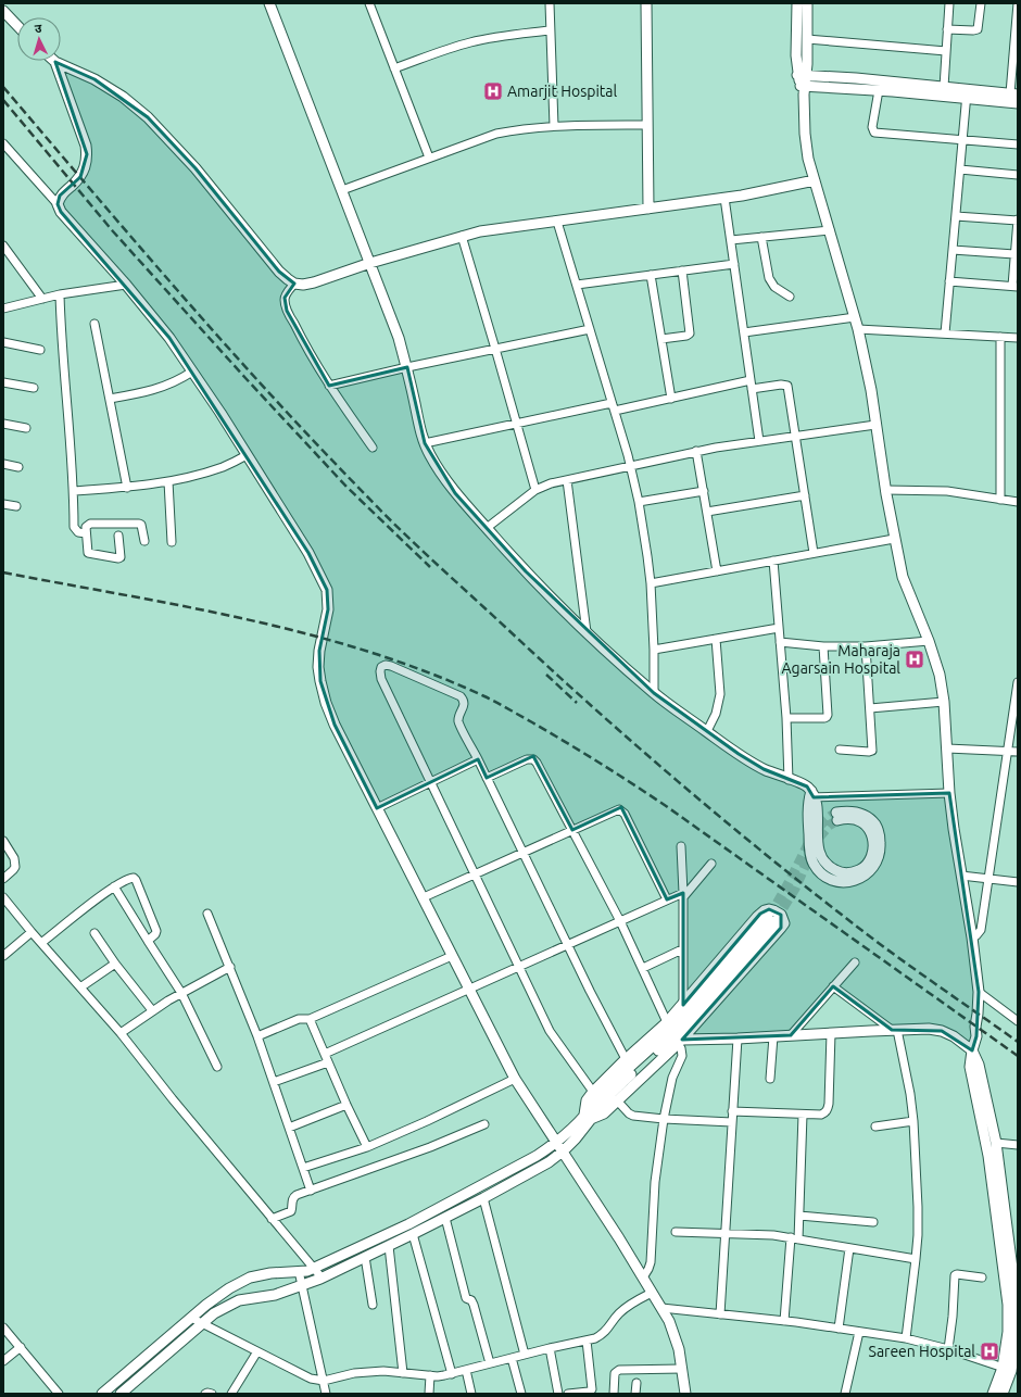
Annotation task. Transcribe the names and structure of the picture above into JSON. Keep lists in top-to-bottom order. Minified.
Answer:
{"places":{"hospital":["Amarjit Hospital","Maharaja Agarsain Hospital","Sareen Hospital"]},"north":"top"}
